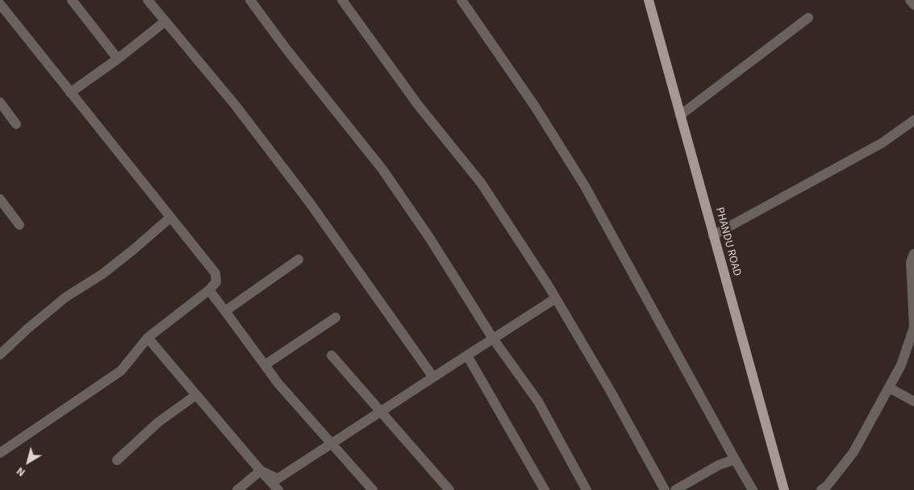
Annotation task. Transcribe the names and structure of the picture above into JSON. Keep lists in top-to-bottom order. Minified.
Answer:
{"streets":{"main road":["PHANDU ROAD"]},"north":"bottom left"}
